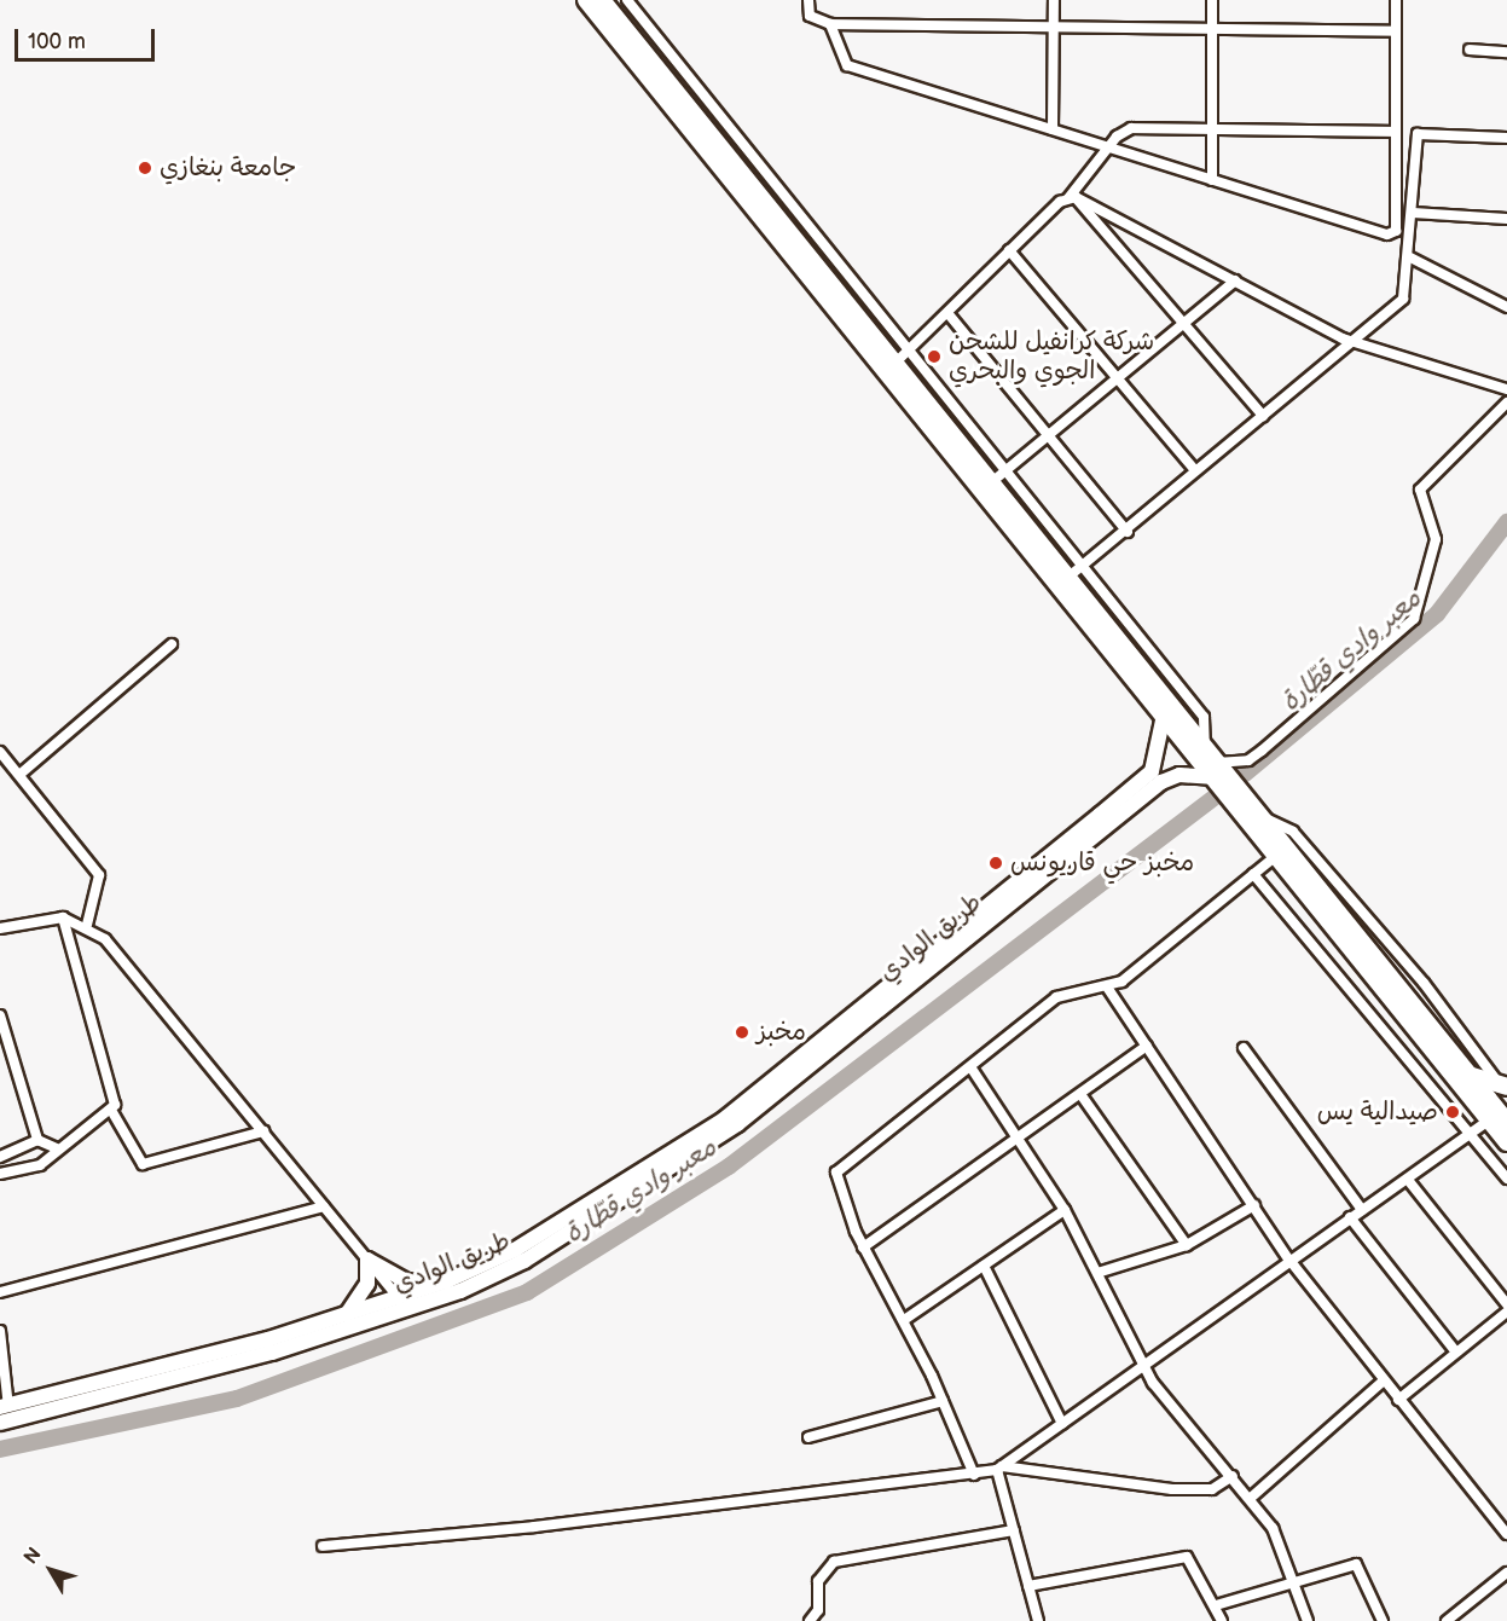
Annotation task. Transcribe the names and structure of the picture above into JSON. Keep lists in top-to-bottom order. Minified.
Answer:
{"streets":{"main road":["طريق الوادي"]},"water":["معبر وادي قطّارة"],"places":["جامعة بنغازي","شركة كرانفيل للشحن الجوي والبحري","مخبز حي قاريونس","مخبز","صيدالية يس"],"scale_bar":"100 m","north":"top left"}
